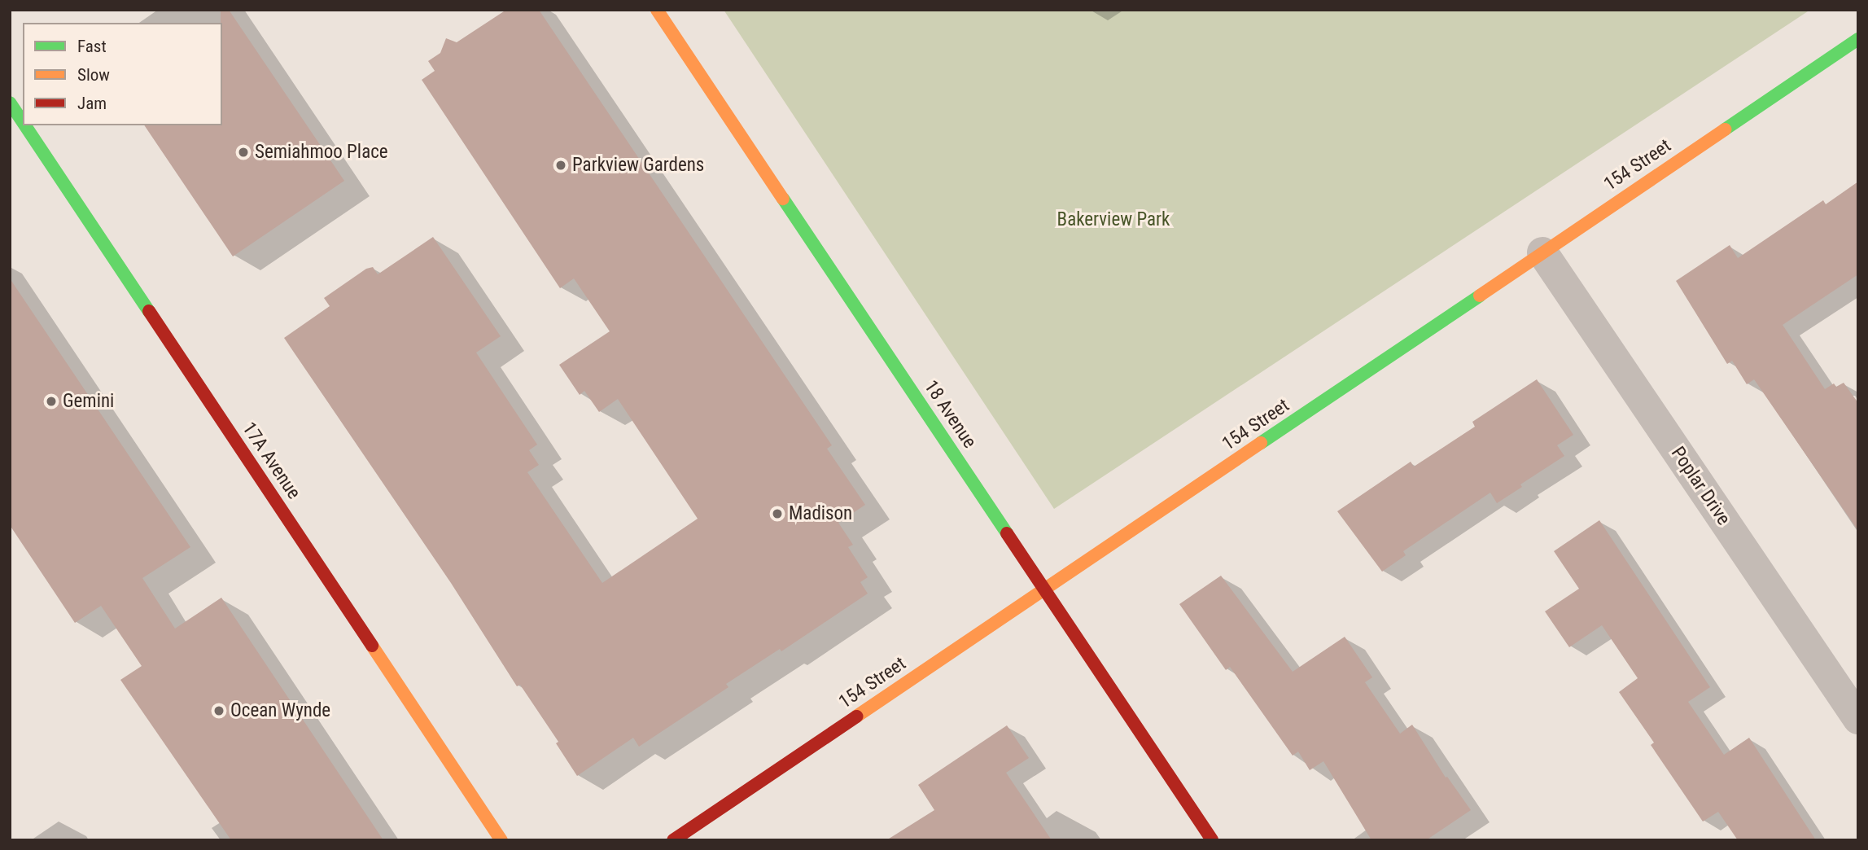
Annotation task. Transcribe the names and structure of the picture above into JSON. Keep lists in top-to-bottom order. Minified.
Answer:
{"streets":{"street":["154 Street","18 Avenue","17A Avenue","Poplar Drive"]},"crossings":[["154 Street","18 Avenue"],["154 Street","Poplar Drive"]],"parks":["Bakerview Park"],"places":["Semiahmoo Place","Parkview Gardens","Gemini","Madison","Ocean Wynde"],"legend":["Fast","Slow","Jam"]}
